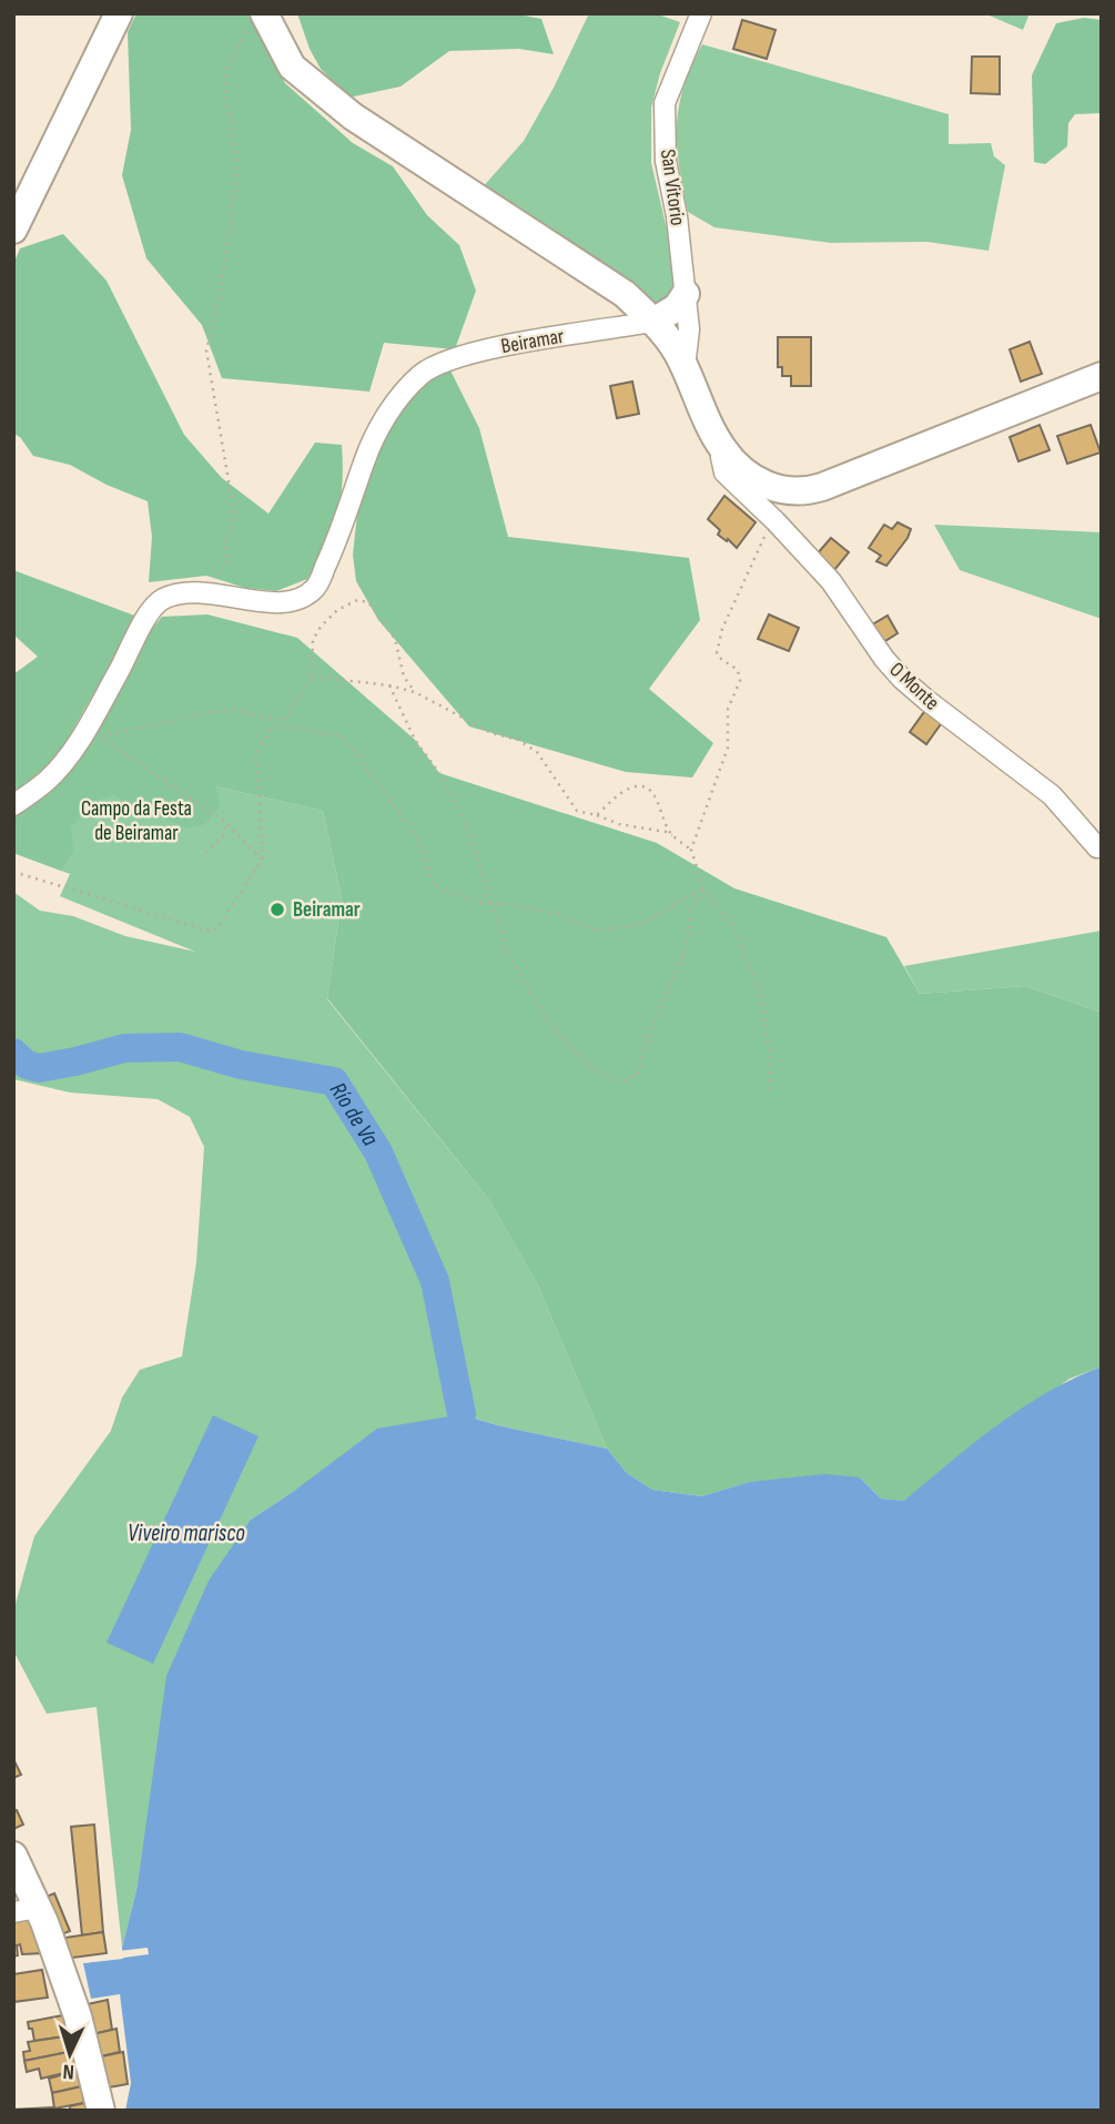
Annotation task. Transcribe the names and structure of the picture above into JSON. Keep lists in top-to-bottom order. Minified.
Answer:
{"streets":{"street":["San Vitorio","Beiramar","O Monte"]},"water":["Río de Va","Viveiro marisco"],"parks":["Campo da Festa de Beiramar"],"places":["Beiramar"],"north":"bottom"}
